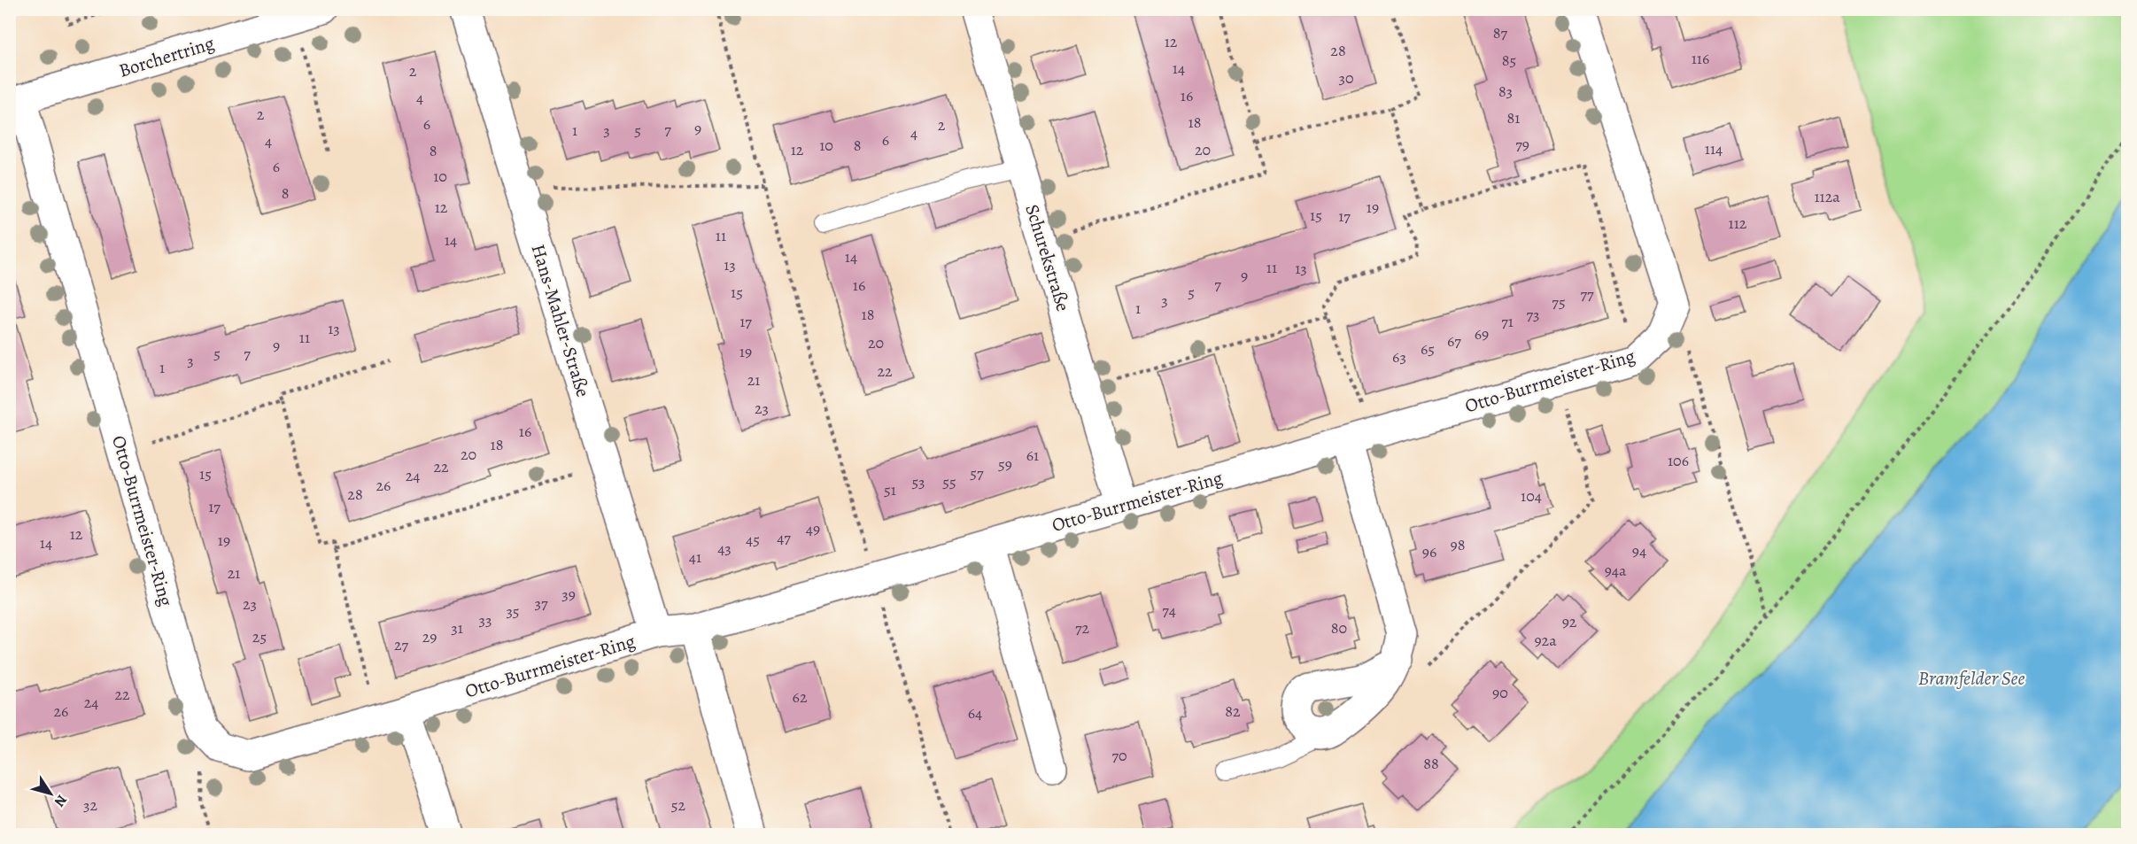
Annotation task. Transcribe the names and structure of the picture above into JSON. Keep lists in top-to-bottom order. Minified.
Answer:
{"streets":{"street":["Borchertring","Schurekstraße","Hans-Mahler-Straße","Otto-Burrmeister-Ring"]},"crossings":[["Borchertring","Otto-Burrmeister-Ring"],["Schurekstraße","Otto-Burrmeister-Ring"],["Hans-Mahler-Straße","Otto-Burrmeister-Ring"]],"water":["Bramfelder See"],"house_numbers":["87","12","28","116","85","14","2","30","83","16","4","2","81","18","6","2","9","7","1","3","5","4","6","4","79","10","8","114","12","20","8","6","10","8","112a","12","19","15","17","112","11","14","14","13","11","13","9","7","16","15","5","77","3","75","1","18","73","17","71","13","69","11","67","20","9","65","19","5","7","63","3","1","22","21","23","16","18","20","61","106","59","22","57","15","24","53","55","26","51","28","104","17","49","12","47","45","19","14","98","43","94","96","41","94a","21","39","37","23","74","35","33","92","31","72","80","25","29","92a","27","90","22","62","24","26","82","64","70","88","32","52"],"north":"bottom right"}
